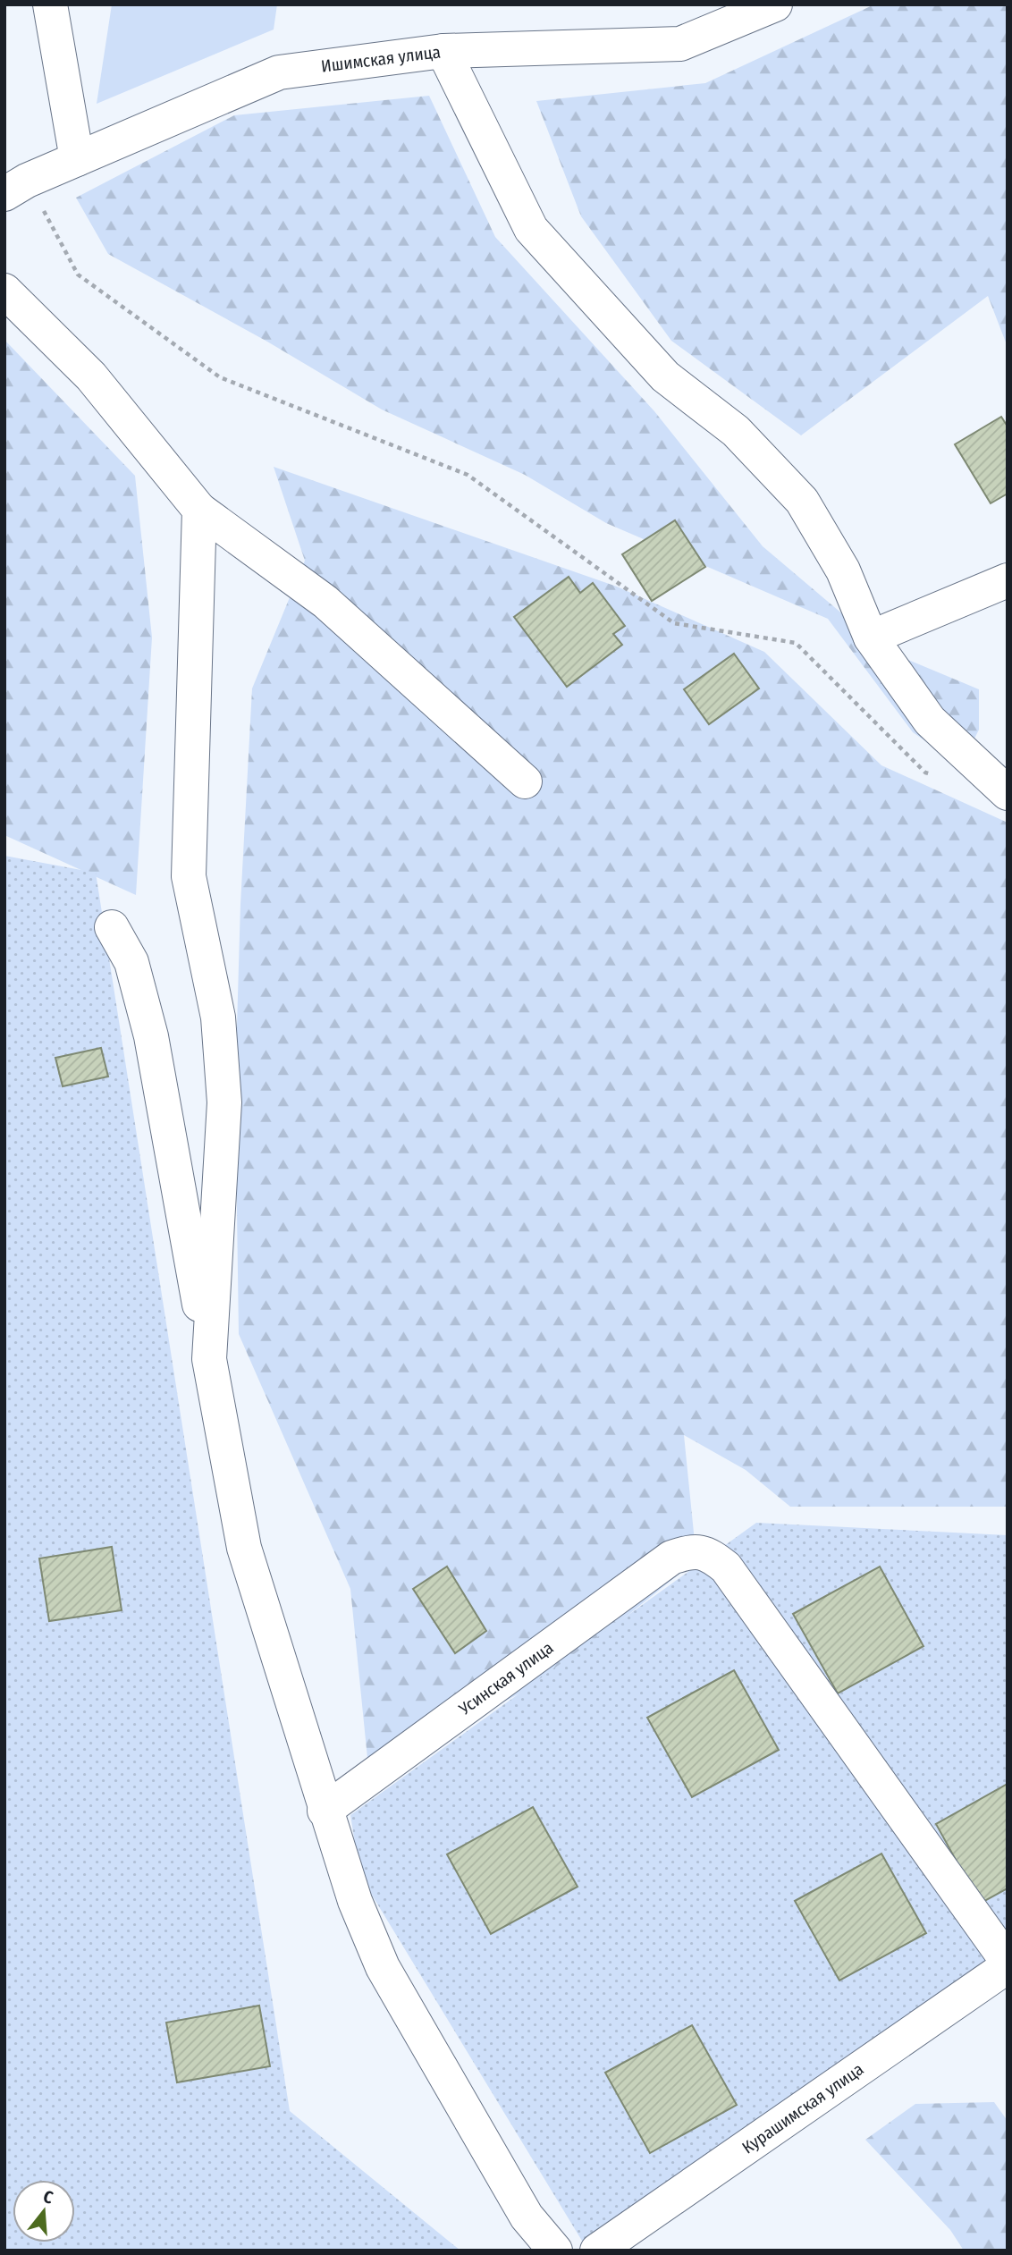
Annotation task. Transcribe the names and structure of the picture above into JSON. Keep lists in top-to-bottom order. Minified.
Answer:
{"streets":{"street":["Ишимская улица","Усинская улица","Курашимская улица"]},"crossings":[["Усинская улица","Курашимская улица"]],"north":"top"}
